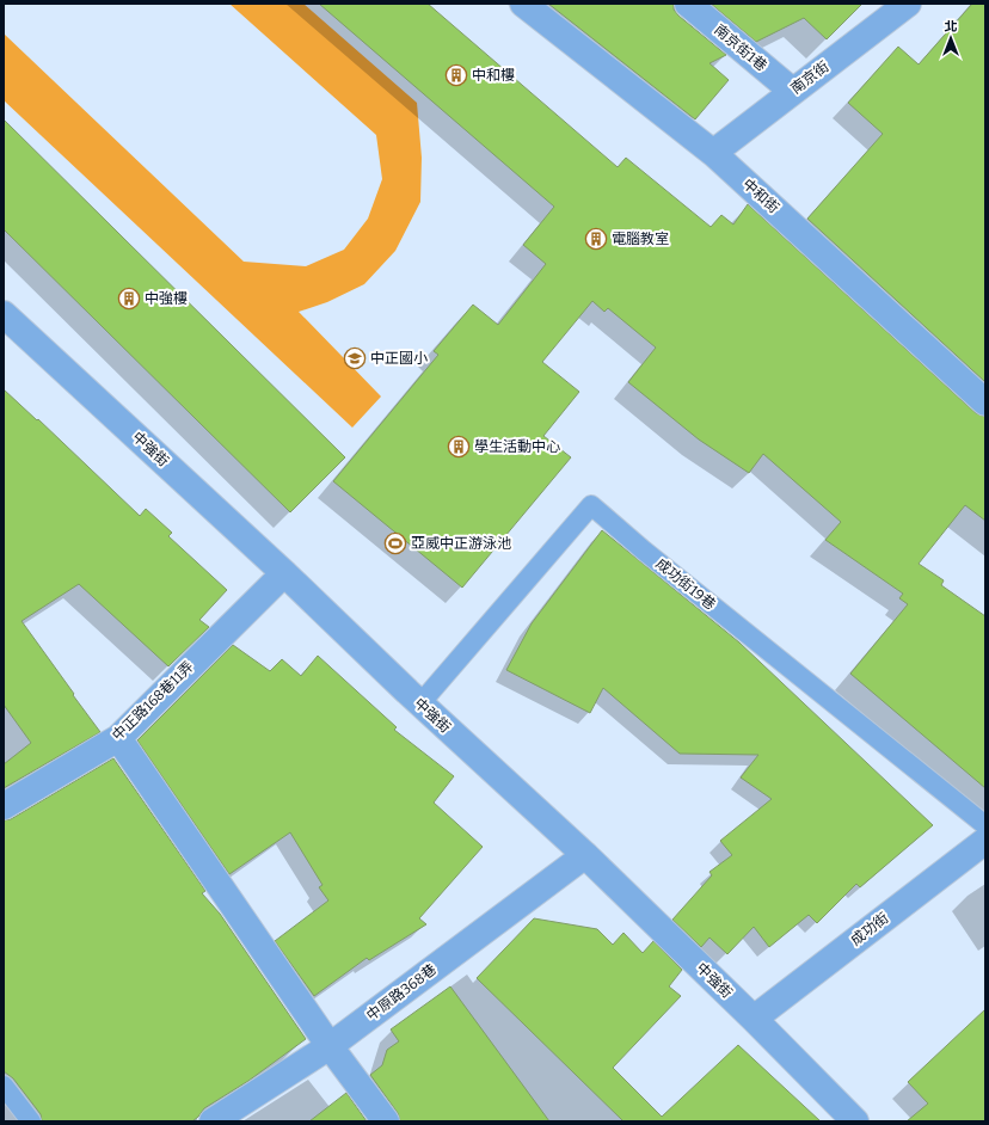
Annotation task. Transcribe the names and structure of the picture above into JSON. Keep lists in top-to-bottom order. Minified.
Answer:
{"streets":{"street":["南京街1巷","南京街","中和街","中強街","中正路168巷11弄","成功街","中原路368巷"],"lane":["成功街19巷"]},"crossings":[["南京街1巷","南京街"],["南京街","中和街"],["中強街","成功街19巷"],["中強街","中正路168巷11弄"],["中強街","成功街"],["中強街","中原路368巷"]],"places":{"building":["中和樓","電腦教室","中強樓","學生活動中心"],"school or university":["中正國小"],"sports":["亞威中正游泳池"]},"north":"top"}
